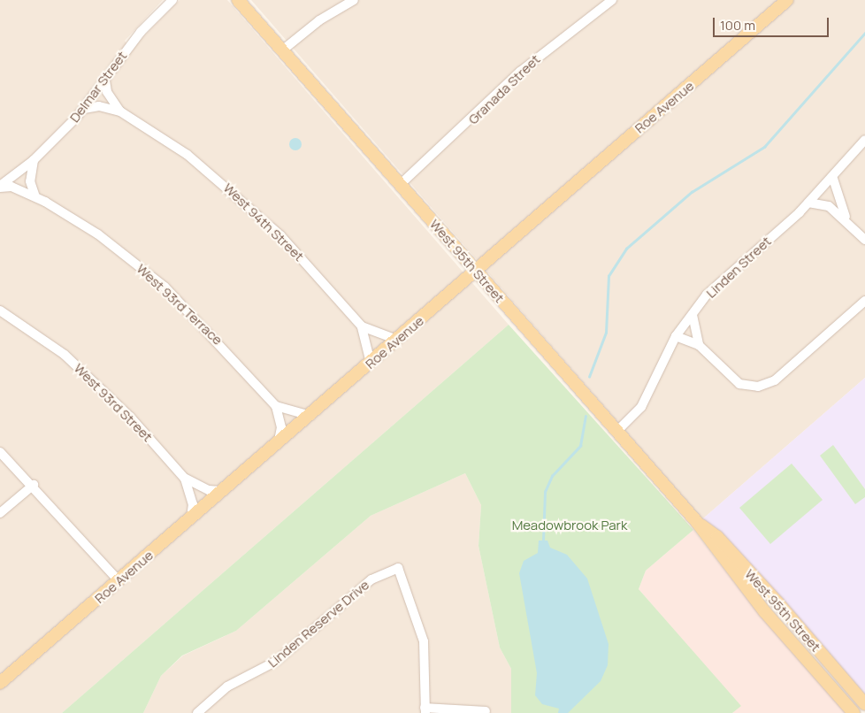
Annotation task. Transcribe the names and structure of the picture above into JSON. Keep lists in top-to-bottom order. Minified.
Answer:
{"streets":{"main road":["Roe Avenue","West 95th Street"],"street":["Delmar Street","Granada Street","West 94th Street","Linden Street","West 93rd Terrace","West 93rd Street","Linden Reserve Drive"]},"crossings":[["Delmar Street","West 94th Street"],["Delmar Street","West 93rd Terrace"],["Granada Street","West 95th Street"],["Roe Avenue","West 94th Street"],["Roe Avenue","West 95th Street"],["Roe Avenue","West 93rd Terrace"],["Roe Avenue","West 93rd Street"],["West 95th Street","Linden Street"]],"parks":["Meadowbrook Park"],"scale_bar":"100 m"}
